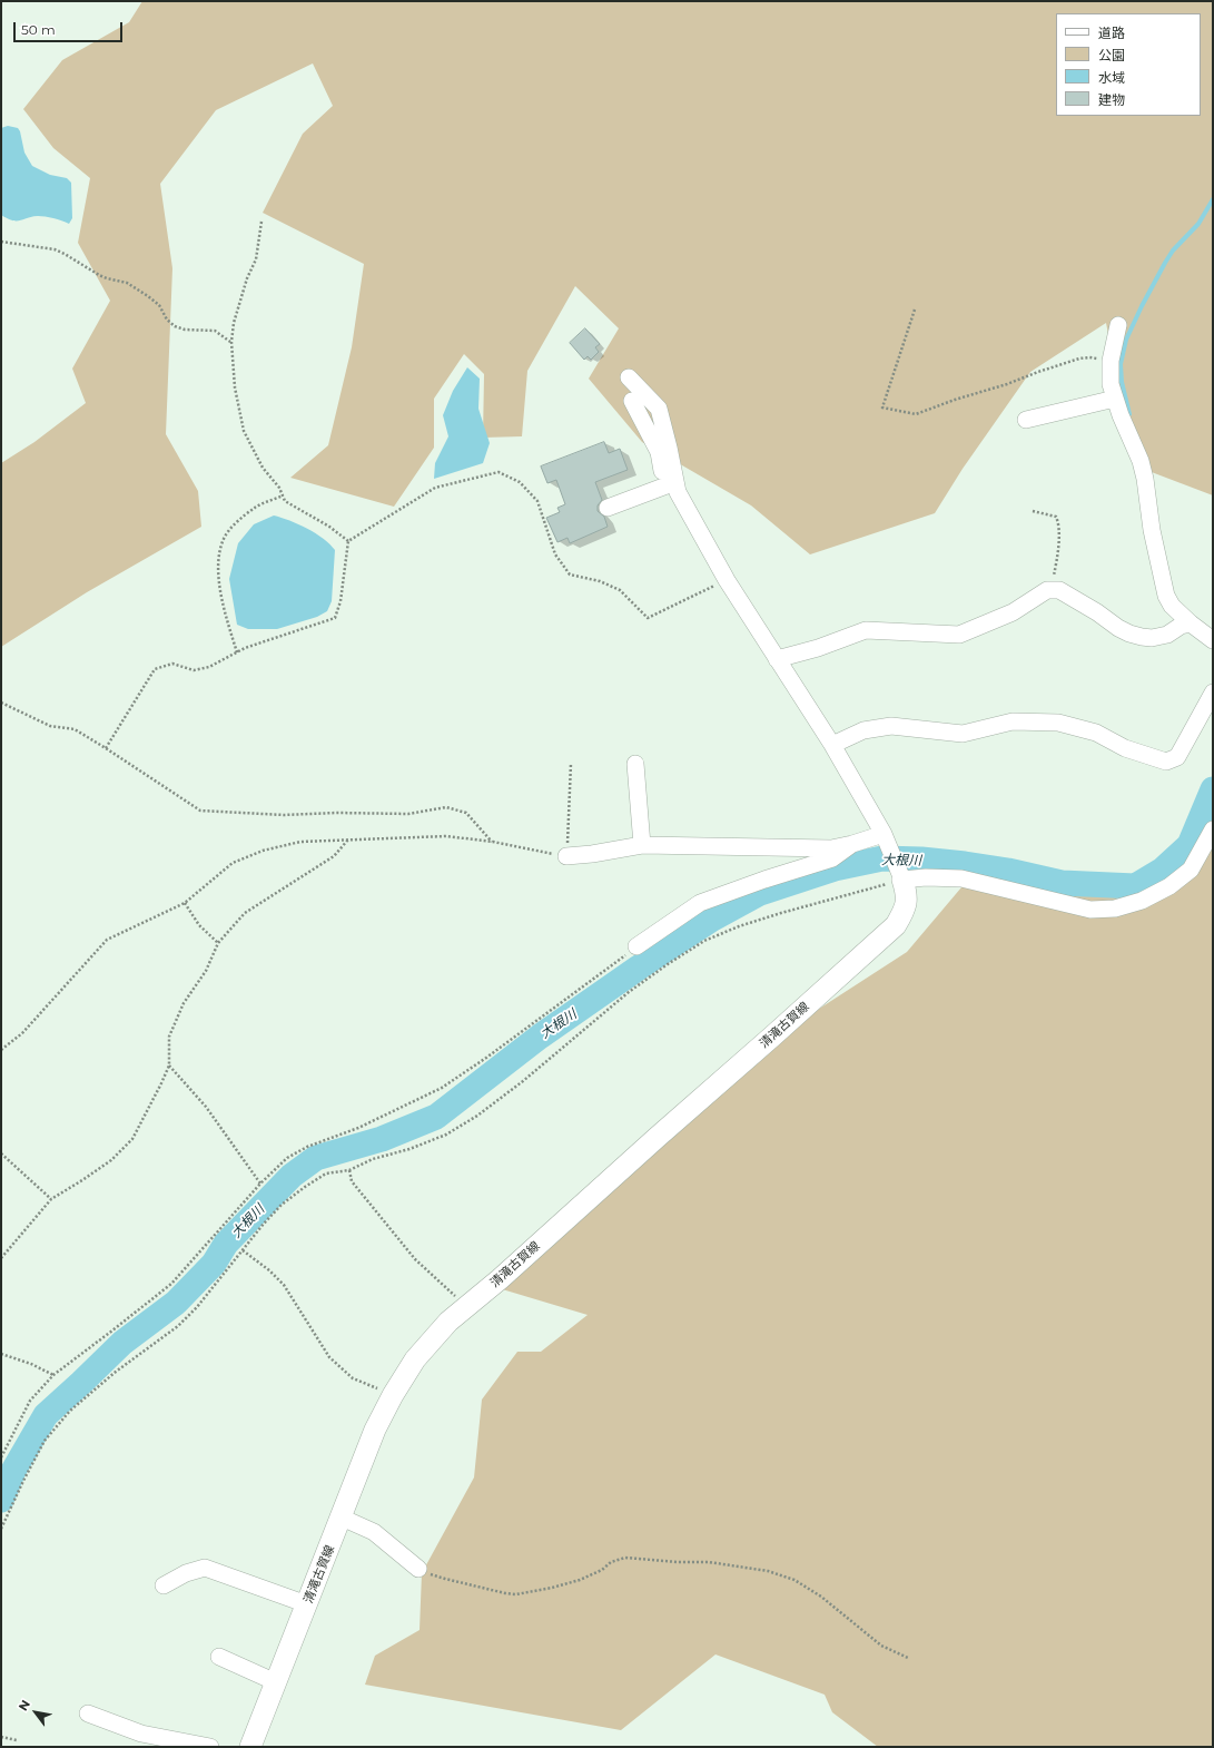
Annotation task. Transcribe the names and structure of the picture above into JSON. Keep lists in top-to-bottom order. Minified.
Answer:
{"streets":{"main road":["清滝古賀線"]},"water":["大根川"],"legend":["道路","公園","水域","建物"],"scale_bar":"50 m","north":"top left"}
